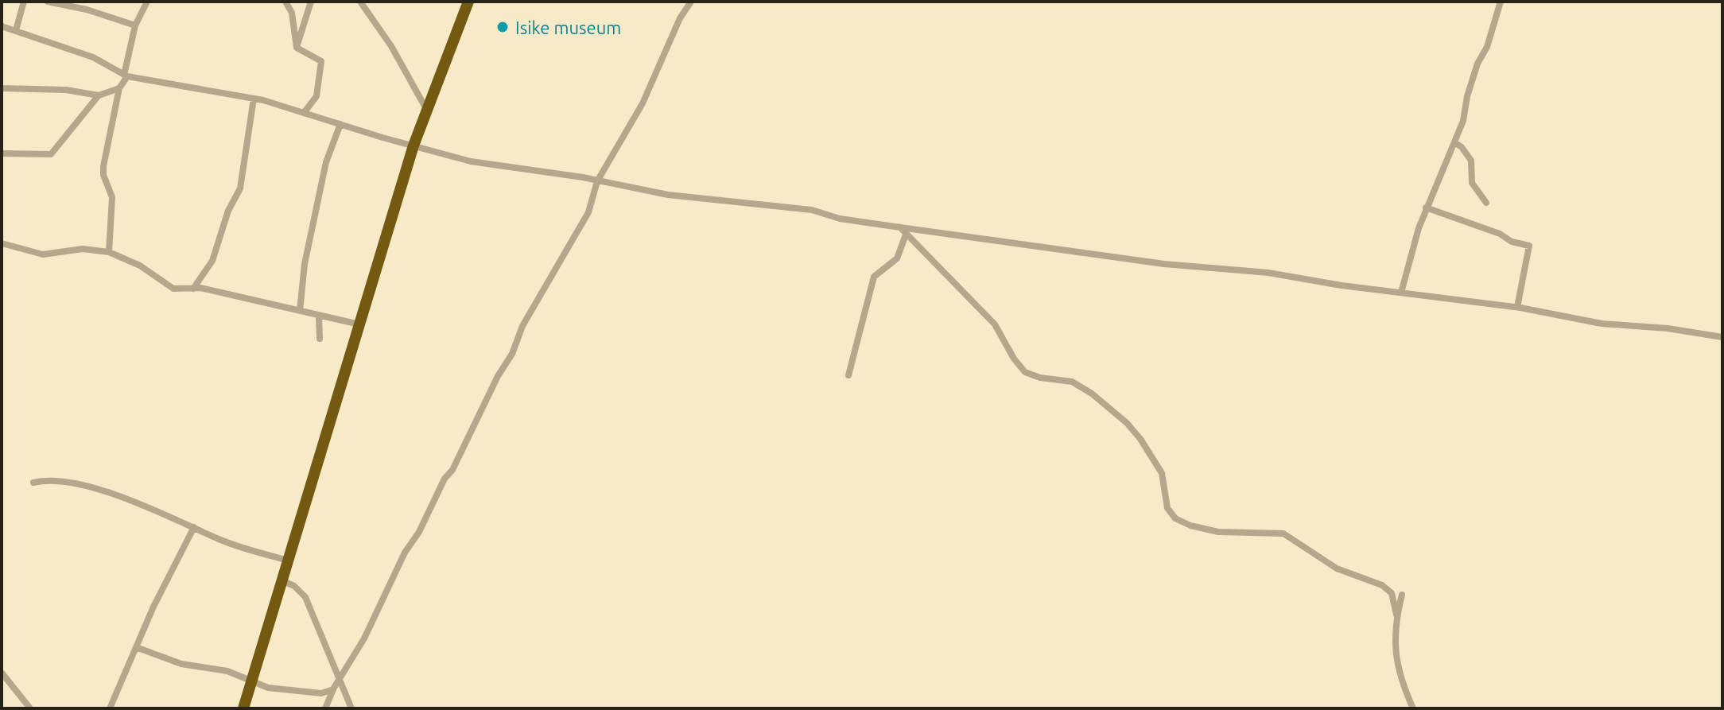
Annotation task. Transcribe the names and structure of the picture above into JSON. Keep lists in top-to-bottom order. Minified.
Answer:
{"places":["Isike museum"]}
